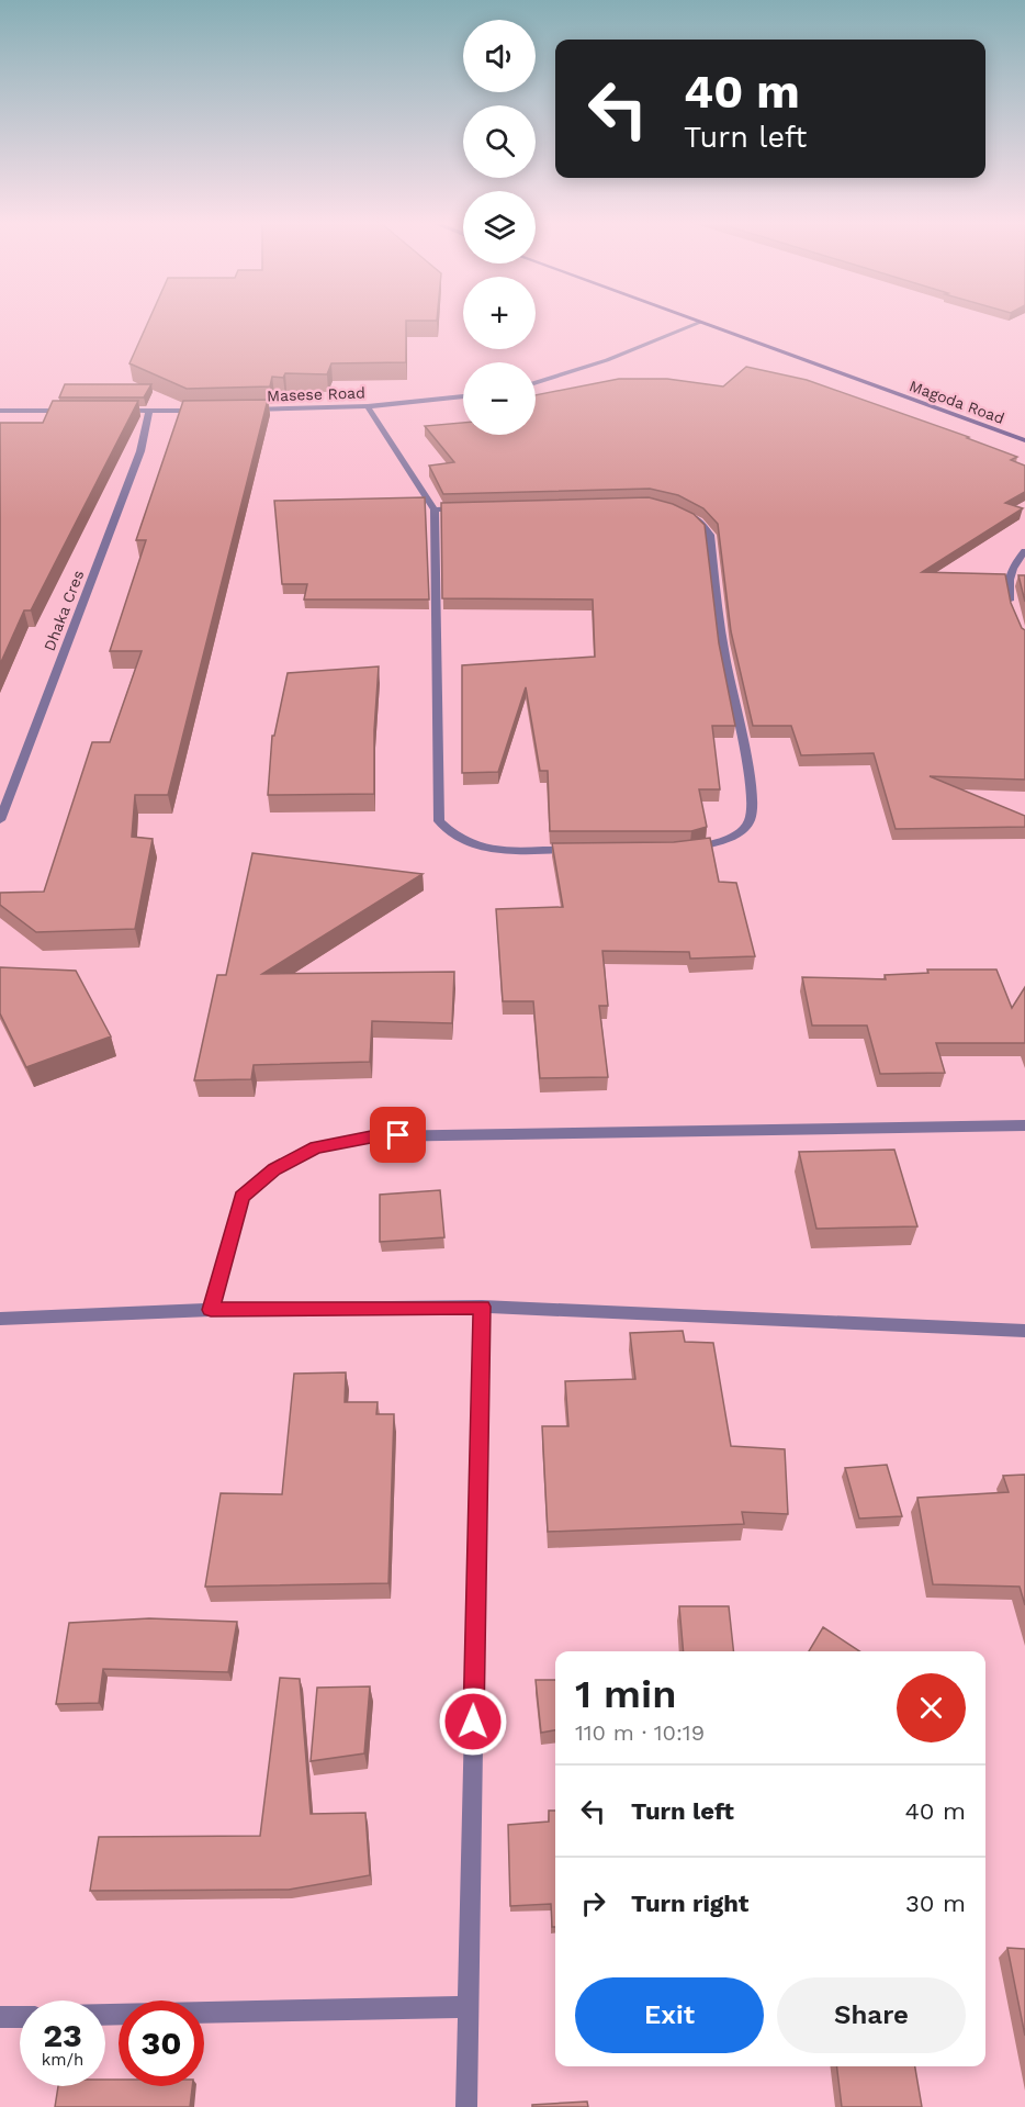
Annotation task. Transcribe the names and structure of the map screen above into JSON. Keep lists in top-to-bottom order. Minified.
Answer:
{"streets":{"street":["Masese Road","Magoda Road","Dhaka Cres"]},"page":{"map_buttons":["+","−"],"turn":["40 m","Turn left"],"heading":["1 min","110 m · 10:19"],"list":[{"name":"Turn left","value":"40 m"},{"name":"Turn right","value":"30 m"}],"buttons":["Exit","Share"],"speed":"23 km/h","limit":"30"}}
